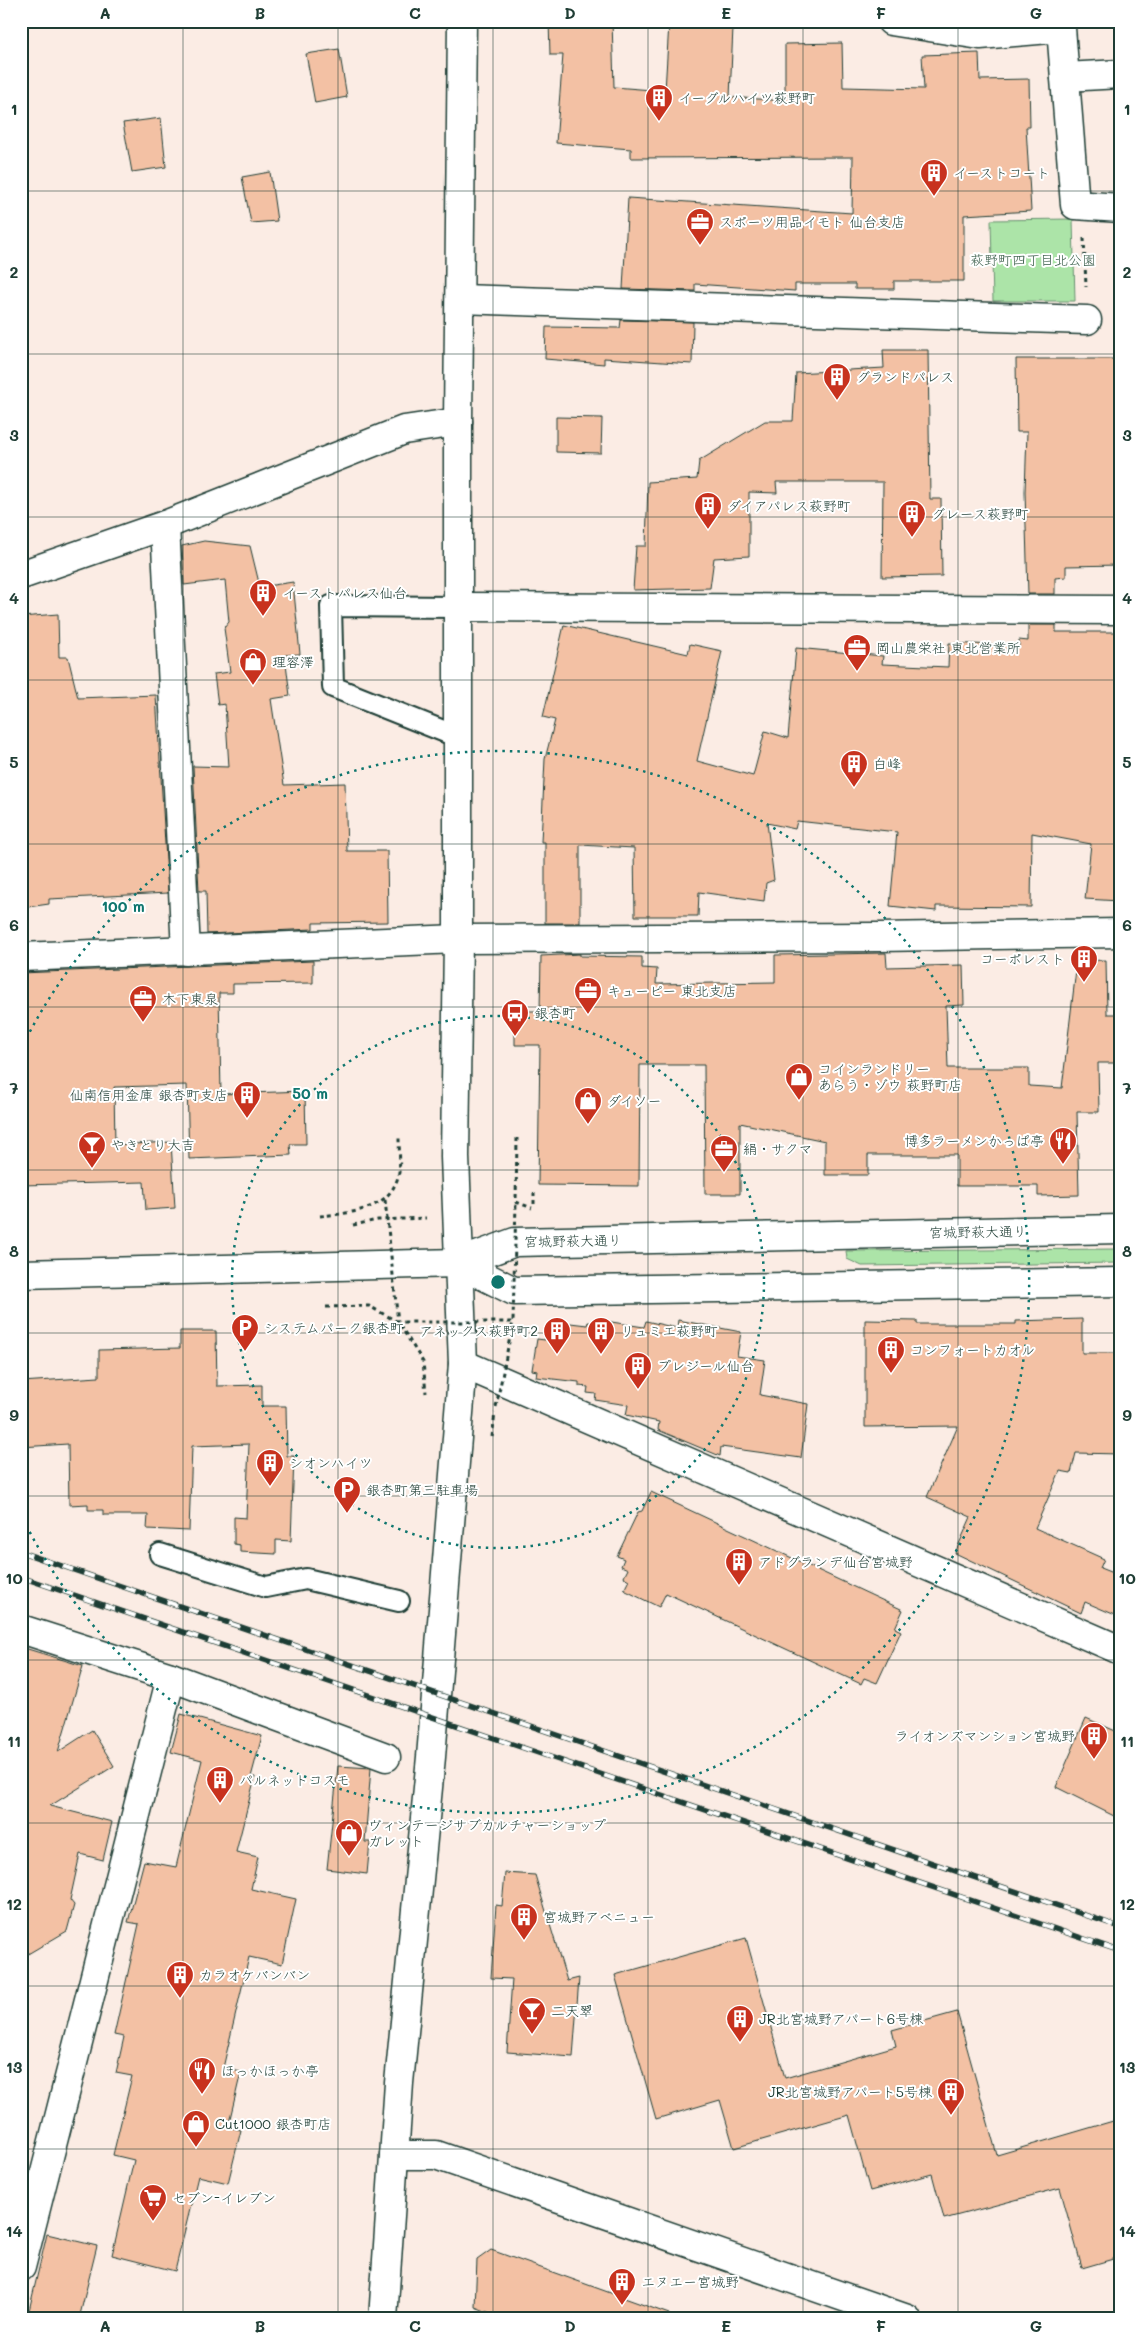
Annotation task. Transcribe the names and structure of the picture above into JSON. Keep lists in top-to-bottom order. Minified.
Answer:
{"streets":{"street":["宮城野萩大通り"]},"parks":["萩野町四丁目北公園"],"places":{"building":["イーグルハイツ萩野町","イーストコート","グランドパレス","ダイアパレス萩野町","グレース萩野町","イーストパレス仙台","白峰","コーポレスト","仙南信用金庫 銀杏町支店","アネックス萩野町2","リュミエ萩野町","コンフォートカオル","プレジール仙台","シオンハイツ","アドグランデ仙台宮城野","ライオンズマンション宮城野","パルネットコスモ","宮城野アベニュー","カラオケバンバン","JR北宮城野アパート6号棟","JR北宮城野アパート5号棟","エヌエー宮城野"],"office":["スポーツ用品イモト 仙台支店","岡山農栄社 東北営業所","キューピー 東北支店","木下東泉","絹・サクマ"],"shop":["理容澤","コインランドリー あらう・ゾウ 萩野町店","ダイソー","ヴィンテージサブカルチャーショップ ガレット","Cut1000 銀杏町店"],"bus stop":["銀杏町"],"restaurant":["博多ラーメンかっぱ亭","ほっかほっか亭"],"bar":["やきとり大吉","二天翠"],"parking":["システムパーク銀杏町","銀杏町第三駐車場"],"supermarket":["セブン-イレブン"]},"grid":{"columns":["A","B","C","D","E","F","G"],"rows":["1","2","3","4","5","6","7","8","9","10","11","12","13","14"]},"rings":["100 m","50 m"]}
